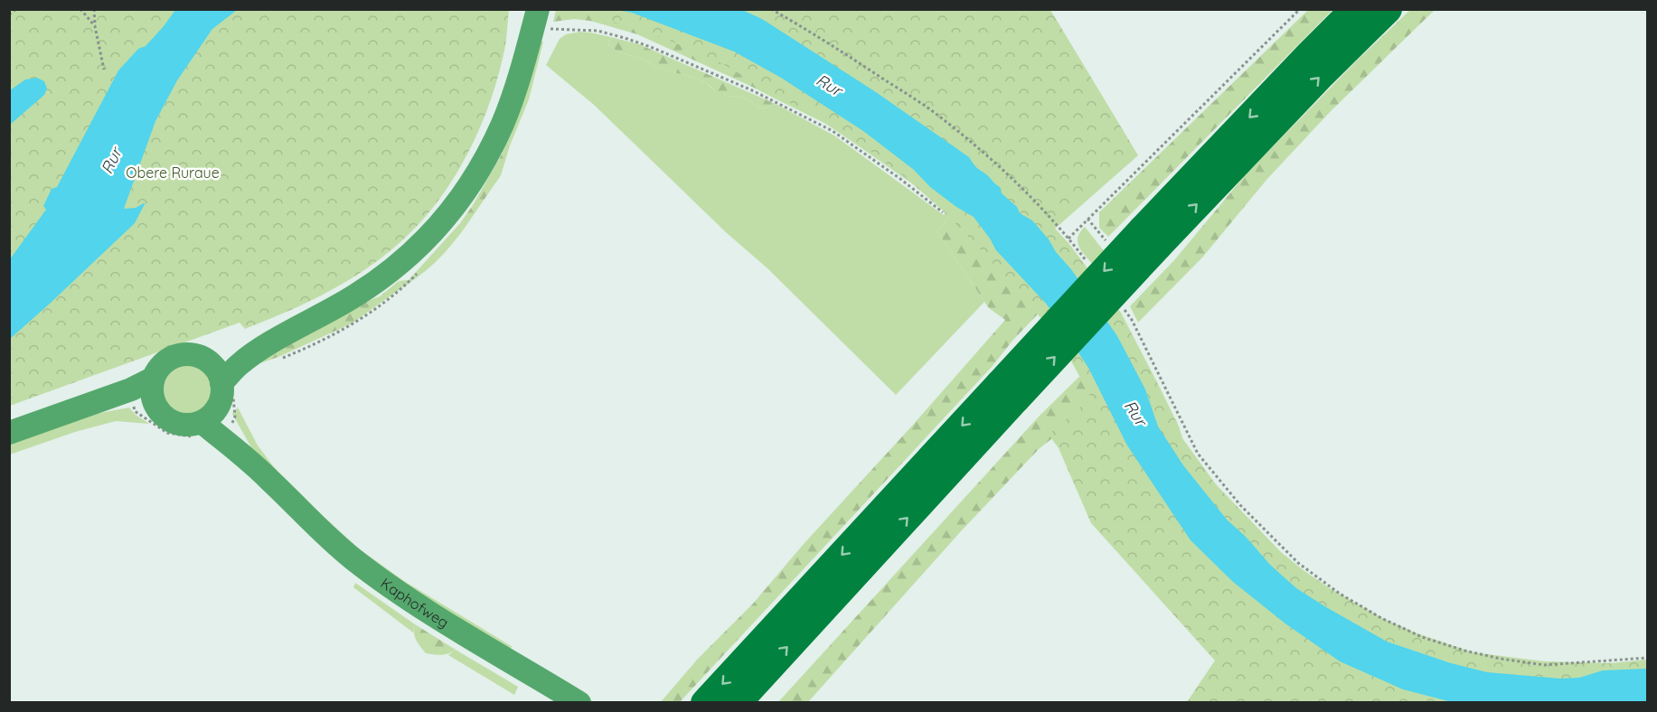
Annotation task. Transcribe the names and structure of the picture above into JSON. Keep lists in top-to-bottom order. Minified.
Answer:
{"streets":{"main road":["Kaphofweg"]},"water":["Rur"],"parks":["Obere Ruraue"]}
